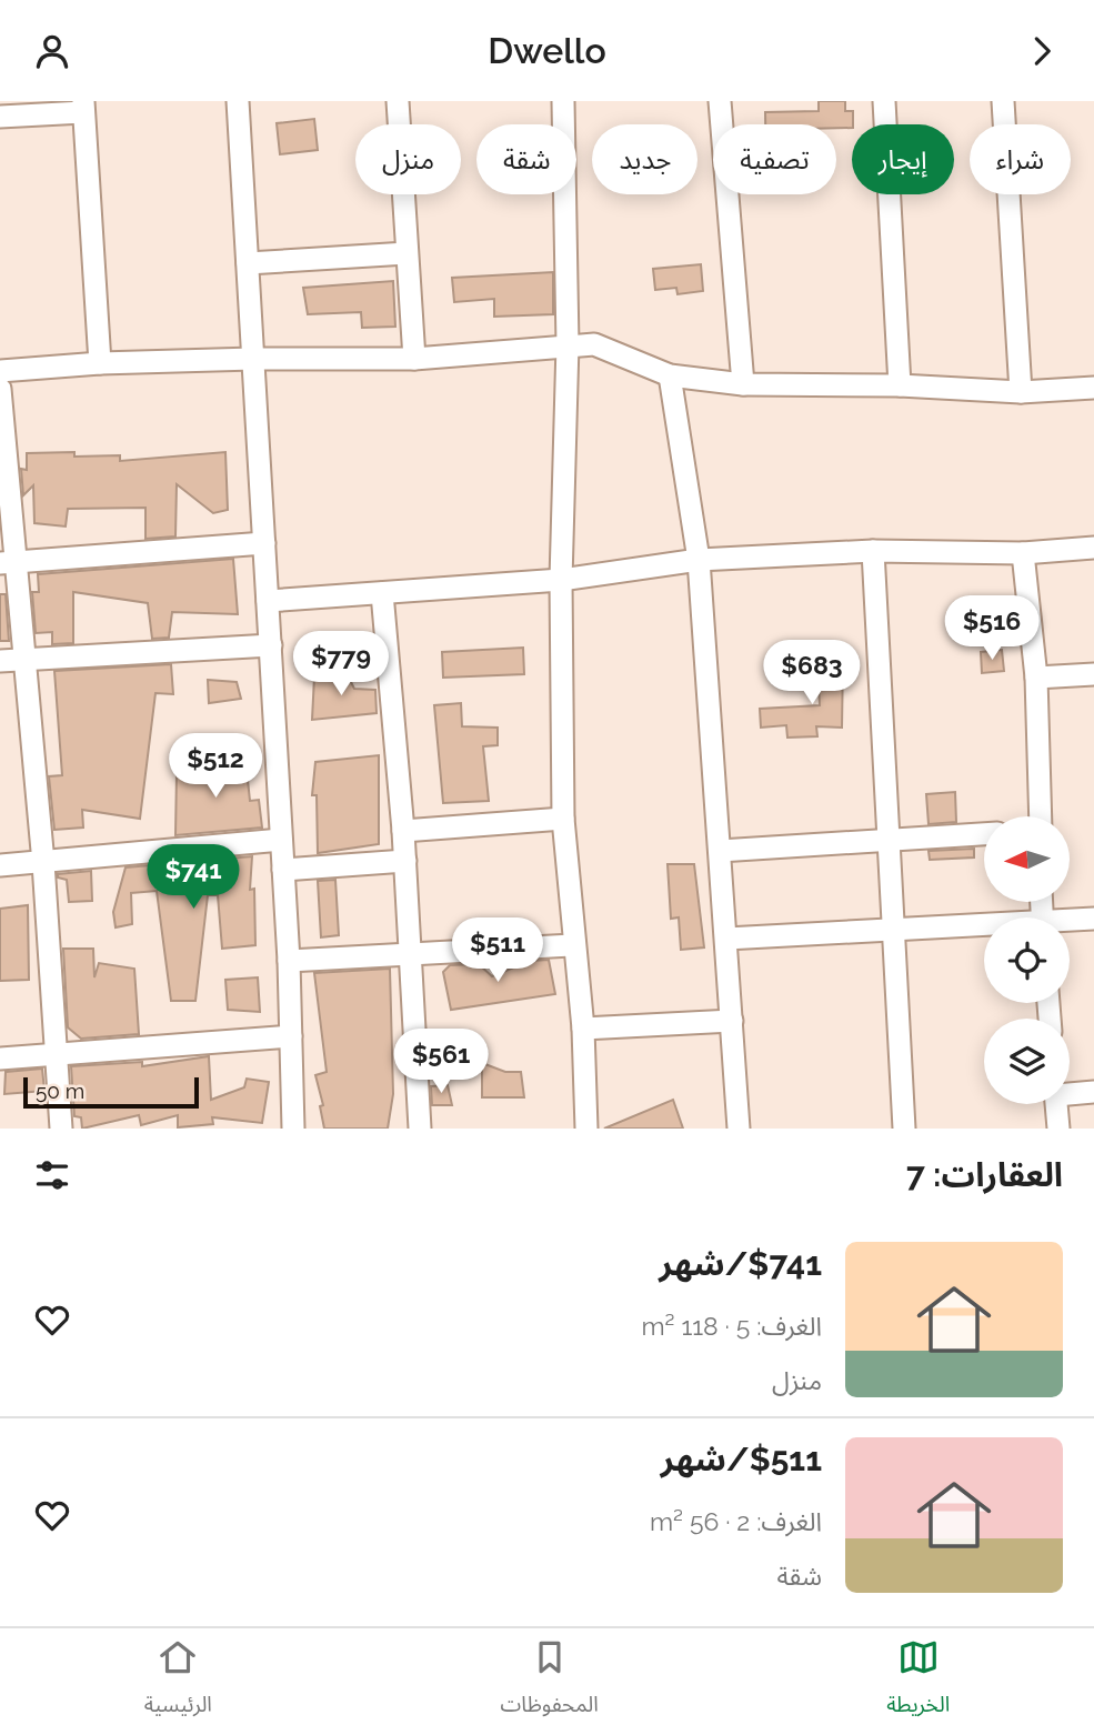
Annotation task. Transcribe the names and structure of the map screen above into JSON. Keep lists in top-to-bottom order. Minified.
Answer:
{"scale_bar":"50 m","north":"left","page":{"header":"Dwello","chip":["شراء","إيجار","تصفية","جديد","شقة","منزل"],"price":["$516","$779","$683","$512","$741","$511","$561"],"scale":"50 m","heading":"العقارات: 7","list":[{"name":"$741/شهر","note":"الغرف: 5 · 118 m² · منزل"},{"name":"$511/شهر","note":"الغرف: 2 · 56 m² · شقة"}],"tabs":["الخريطة","المحفوظات","الرئيسية"]}}
